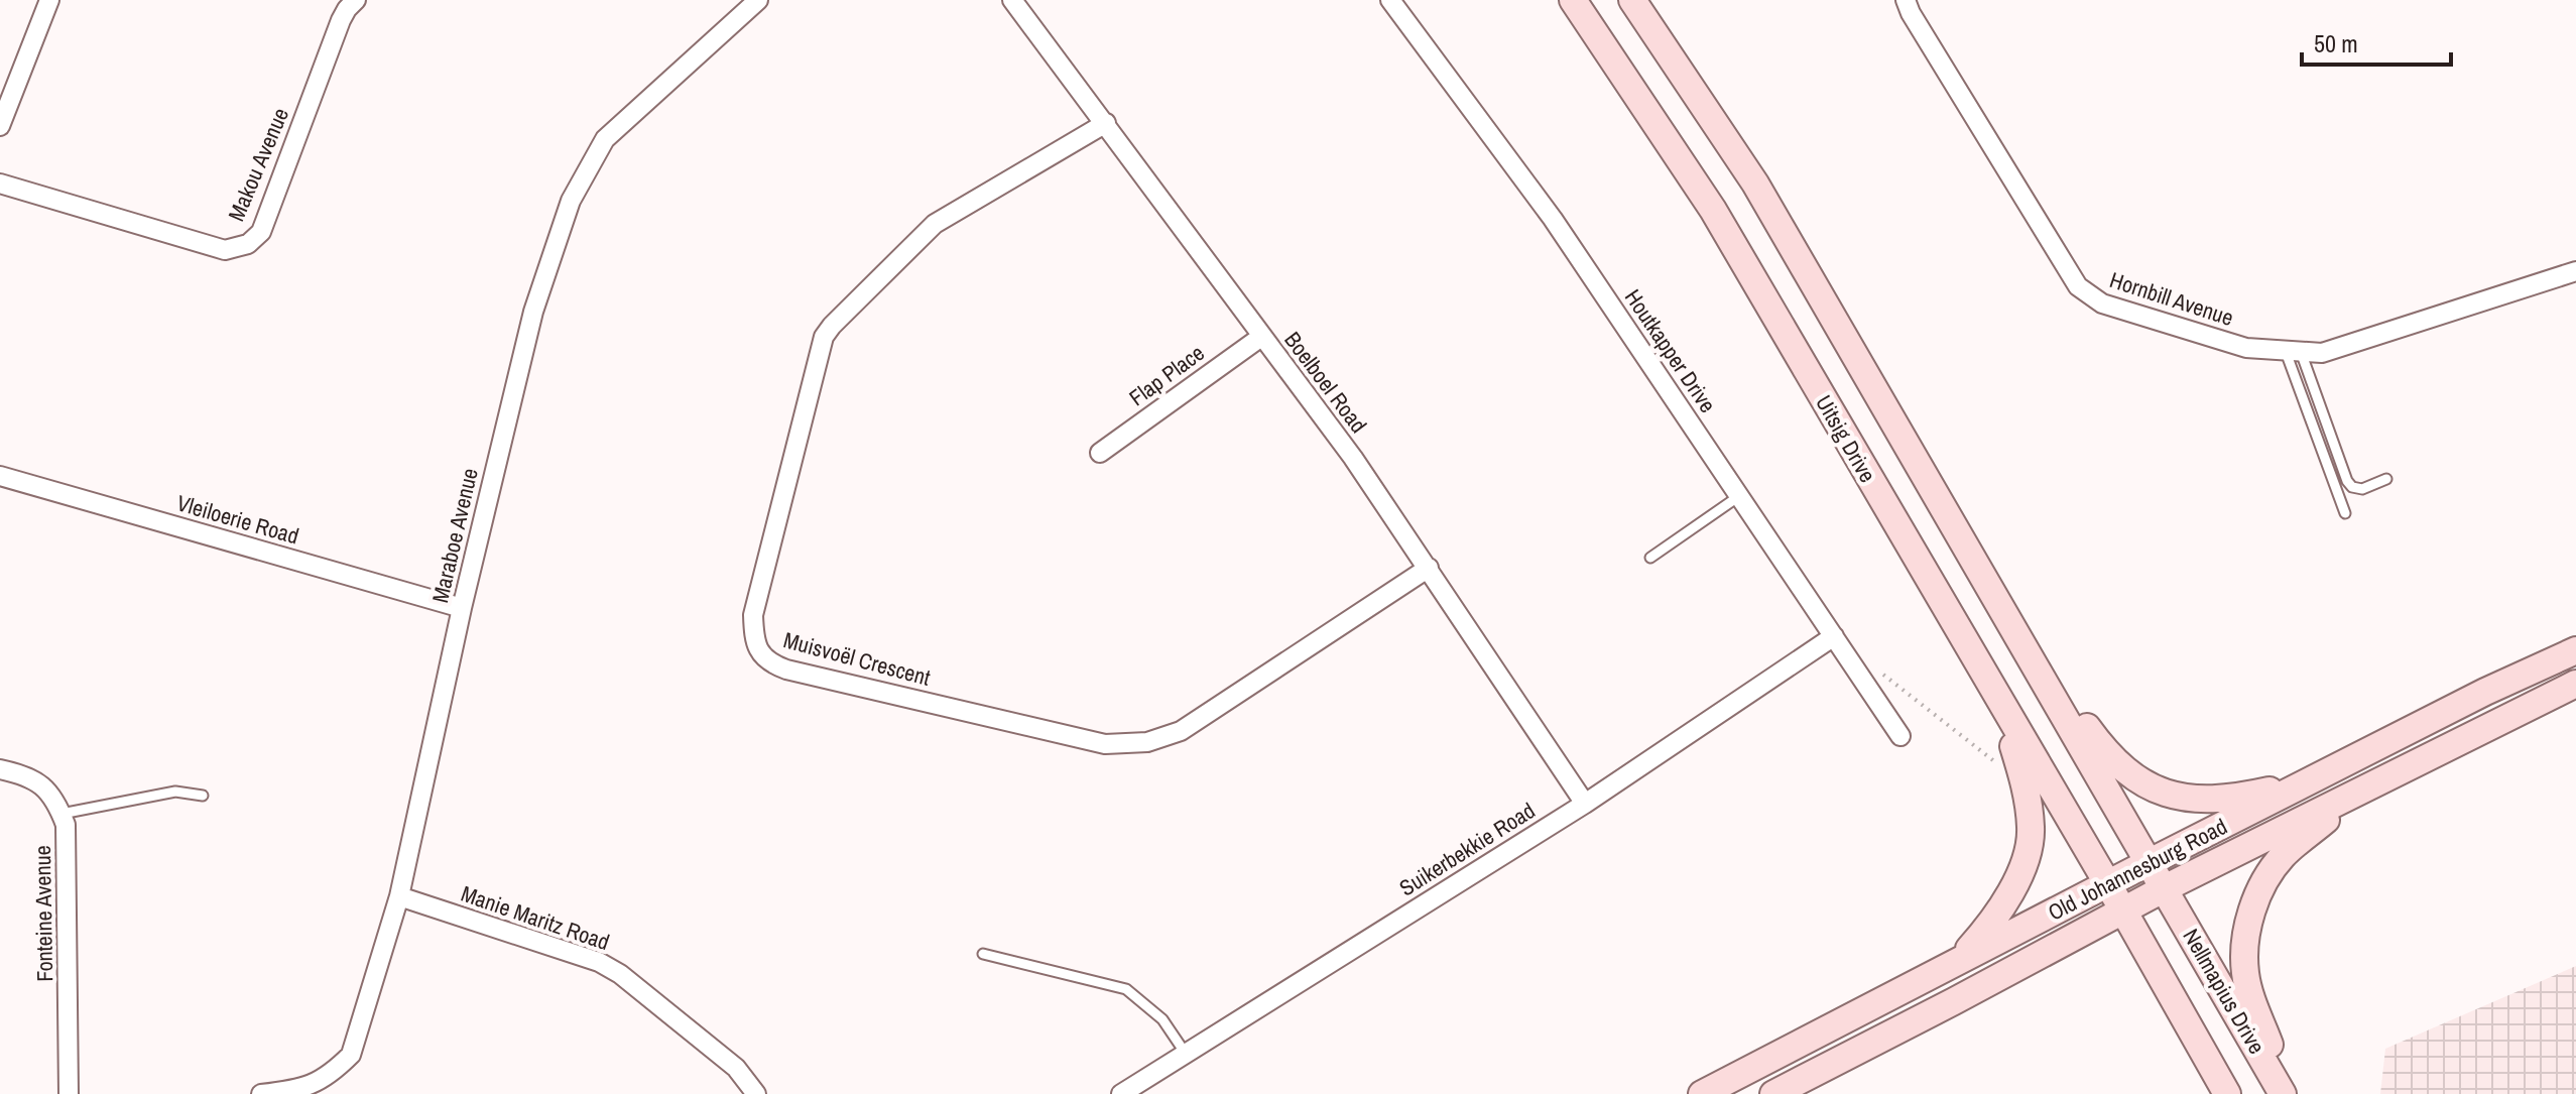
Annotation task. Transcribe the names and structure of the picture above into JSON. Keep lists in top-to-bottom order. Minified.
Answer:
{"streets":{"main road":["Uitsig Drive","Old Johannesburg Road","Nellmapius Drive"],"street":["Makou Avenue","Hornbill Avenue","Houtkapper Drive","Flap Place","Boelboel Road","Vleiloerie Road","Maraboe Avenue","Muisvoël Crescent","Suikerbekkie Road","Fonteine Avenue","Manie Maritz Road"]},"crossings":[["Houtkapper Drive","Suikerbekkie Road"],["Flap Place","Boelboel Road"],["Boelboel Road","Muisvoël Crescent"],["Boelboel Road","Suikerbekkie Road"],["Uitsig Drive","Old Johannesburg Road"],["Vleiloerie Road","Maraboe Avenue"],["Maraboe Avenue","Manie Maritz Road"],["Old Johannesburg Road","Nellmapius Drive"]],"scale_bar":"50 m"}
